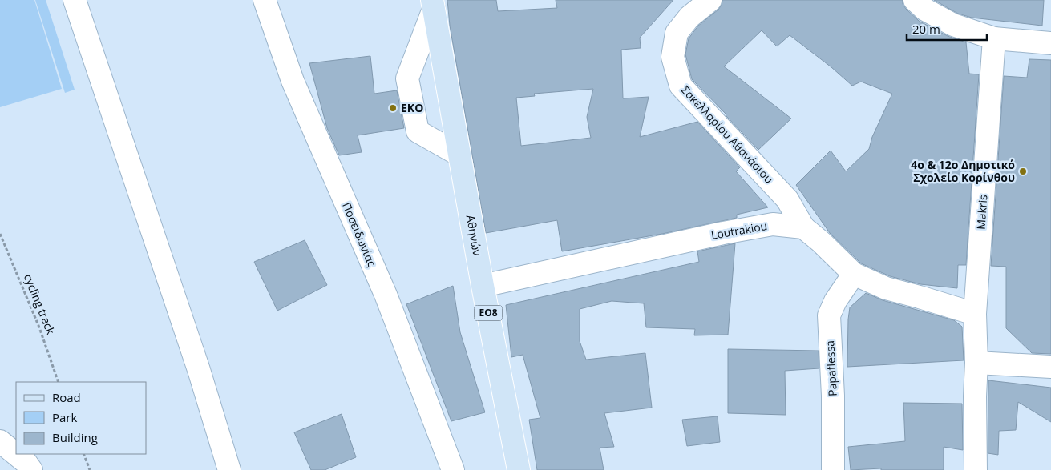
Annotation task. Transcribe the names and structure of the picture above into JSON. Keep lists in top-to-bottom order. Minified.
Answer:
{"streets":{"main road":["Αθηνών","ΕΟ8"],"street":["Σακελλαρίου Αθανάσιου","Makris","Loutrakiou","Ποσειδωνίας","Papaflessa"],"path":["сycling track"]},"crossings":[["Σακελλαρίου Αθανάσιου","Loutrakiou"],["Loutrakiou","Αθηνών"]],"places":["EKO","4ο & 12ο Δημοτικό Σχολείο Κορίνθου"],"legend":["Road","Park","Building"],"scale_bar":"20 m"}
